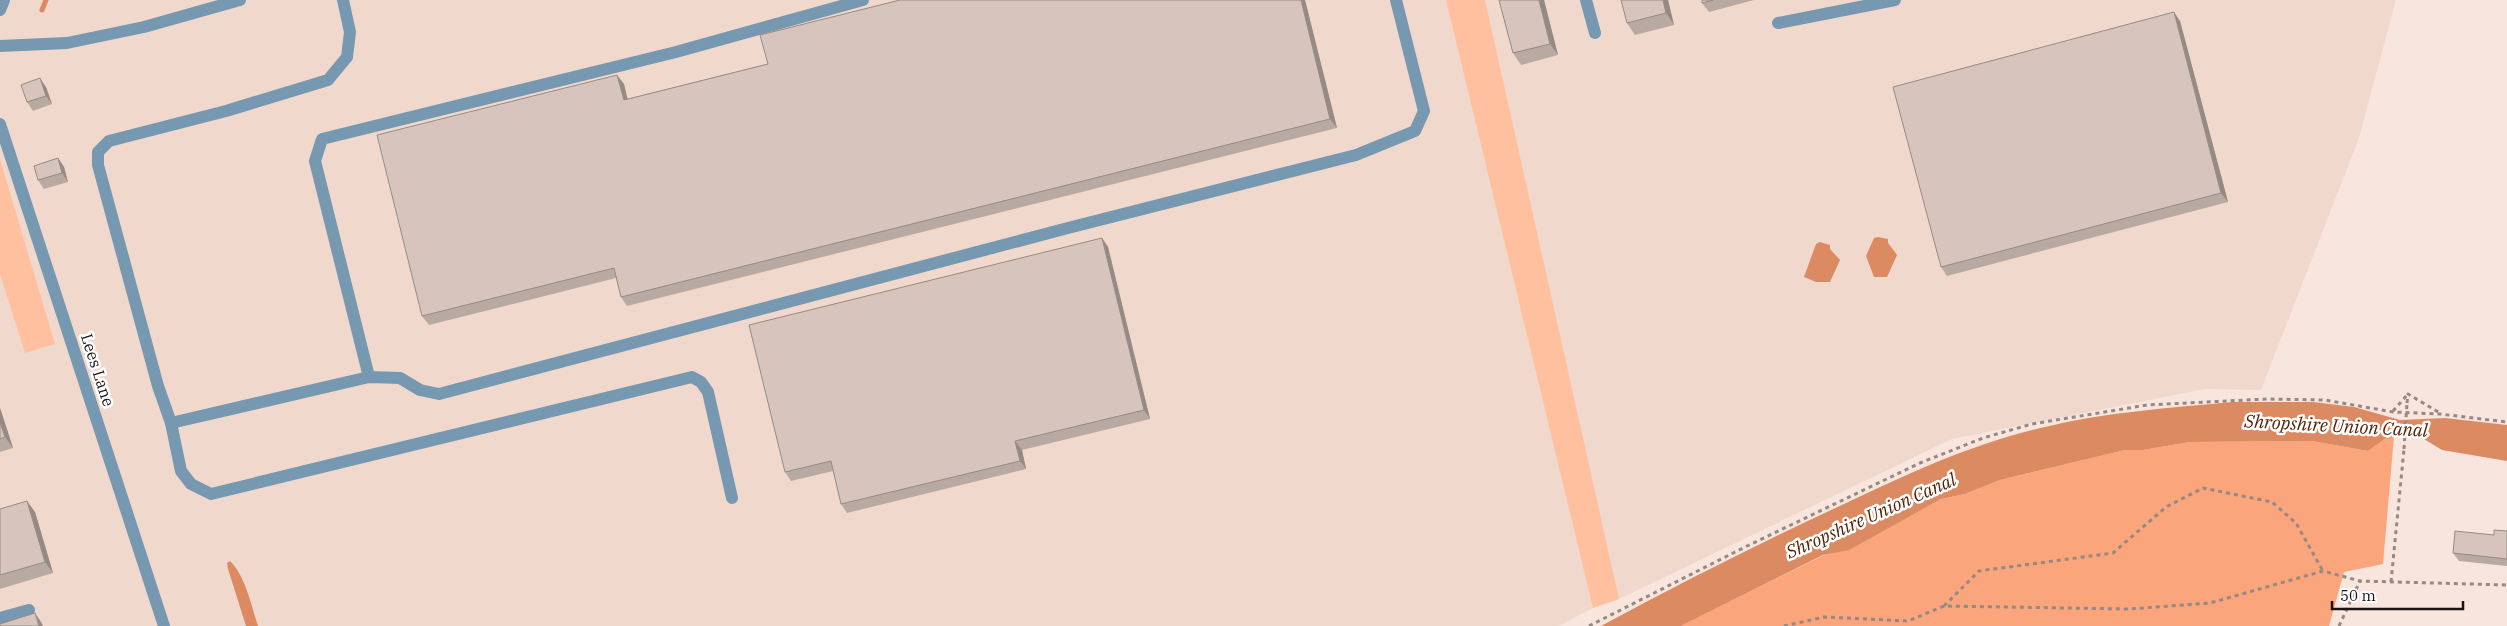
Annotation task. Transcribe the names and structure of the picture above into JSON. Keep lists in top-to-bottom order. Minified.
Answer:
{"streets":{"street":["Lees Lane"]},"water":["Shropshire Union Canal"],"scale_bar":"50 m"}
